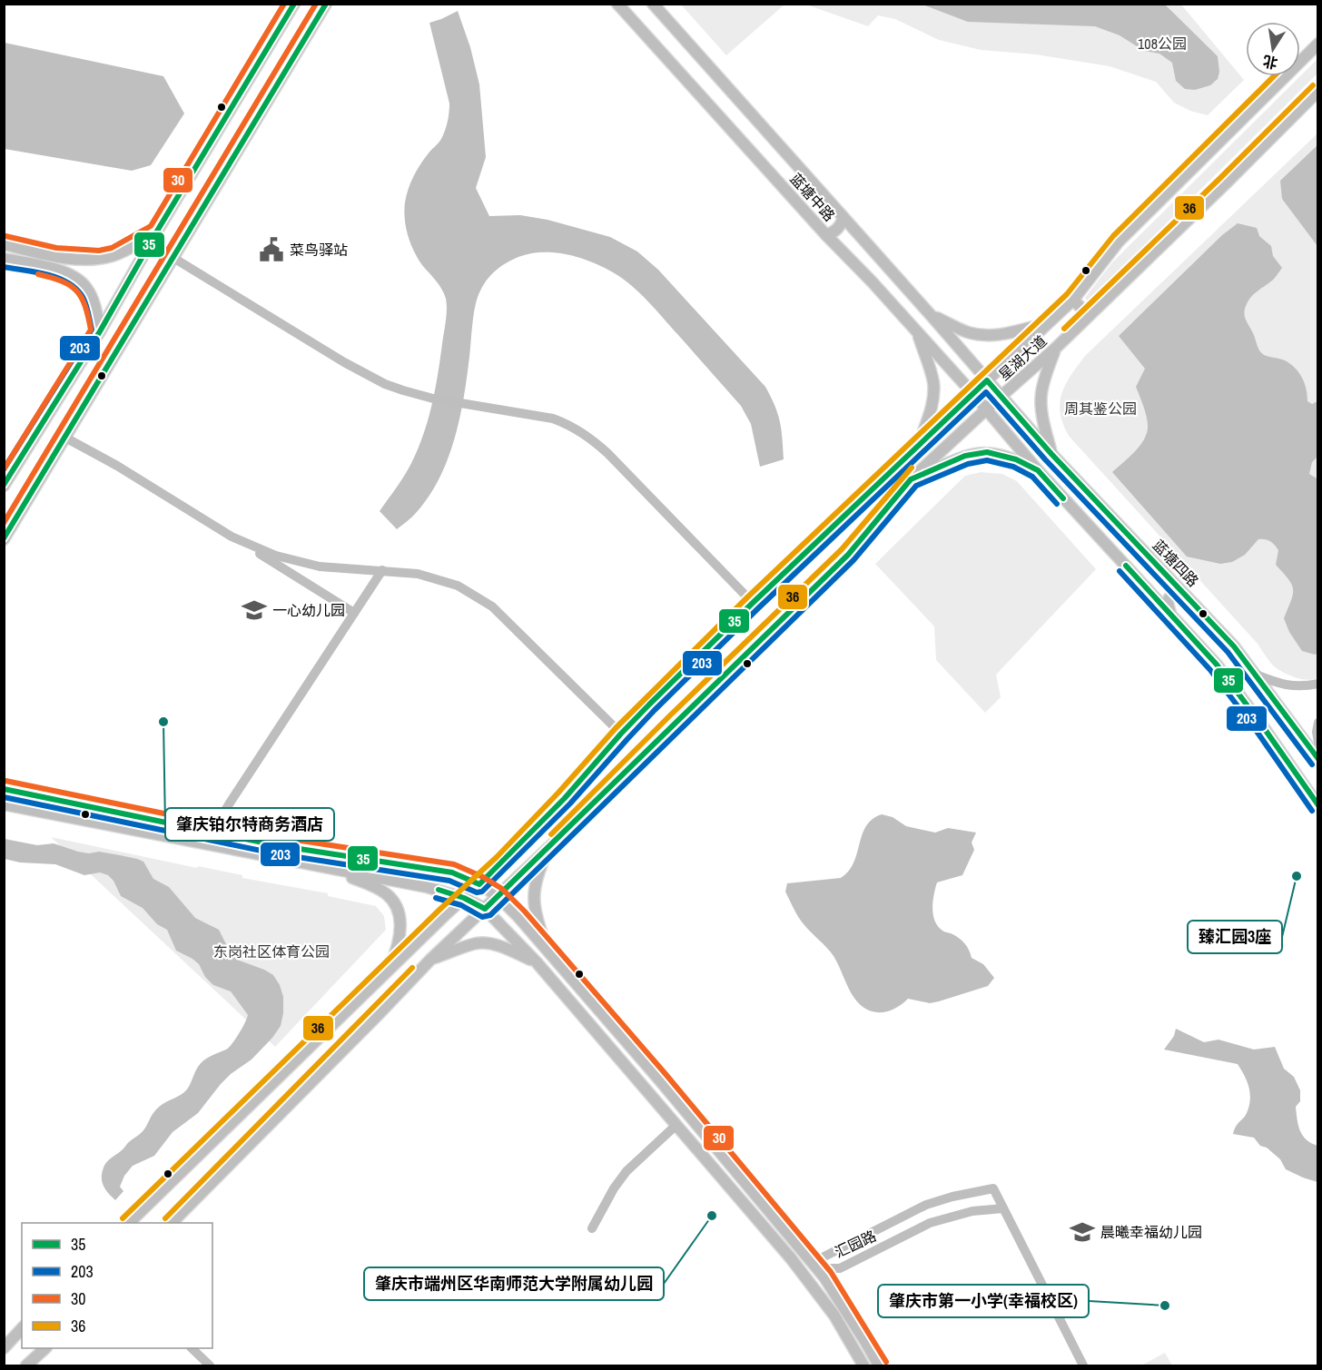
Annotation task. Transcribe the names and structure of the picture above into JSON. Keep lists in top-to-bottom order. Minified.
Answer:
{"streets":{"main road":["蓝塘中路","星湖大道","蓝塘四路"],"street":["汇园路"]},"crossings":[["蓝塘中路","星湖大道"],["蓝塘中路","蓝塘四路"],["星湖大道","蓝塘四路"]],"parks":["108公园","周其鉴公园","东岗社区体育公园"],"places":{"public building":["菜鸟驿站"],"school or university":["一心幼儿园","晨曦幸福幼儿园"],"other":["肇庆铂尔特商务酒店","臻汇园3座","肇庆市端州区华南师范大学附属幼儿园","肇庆市第一小学(幸福校区)"]},"lines":["transit line 35","transit line 30","transit line 36","transit line 203"],"legend":["35","203","30","36"],"north":"bottom"}
